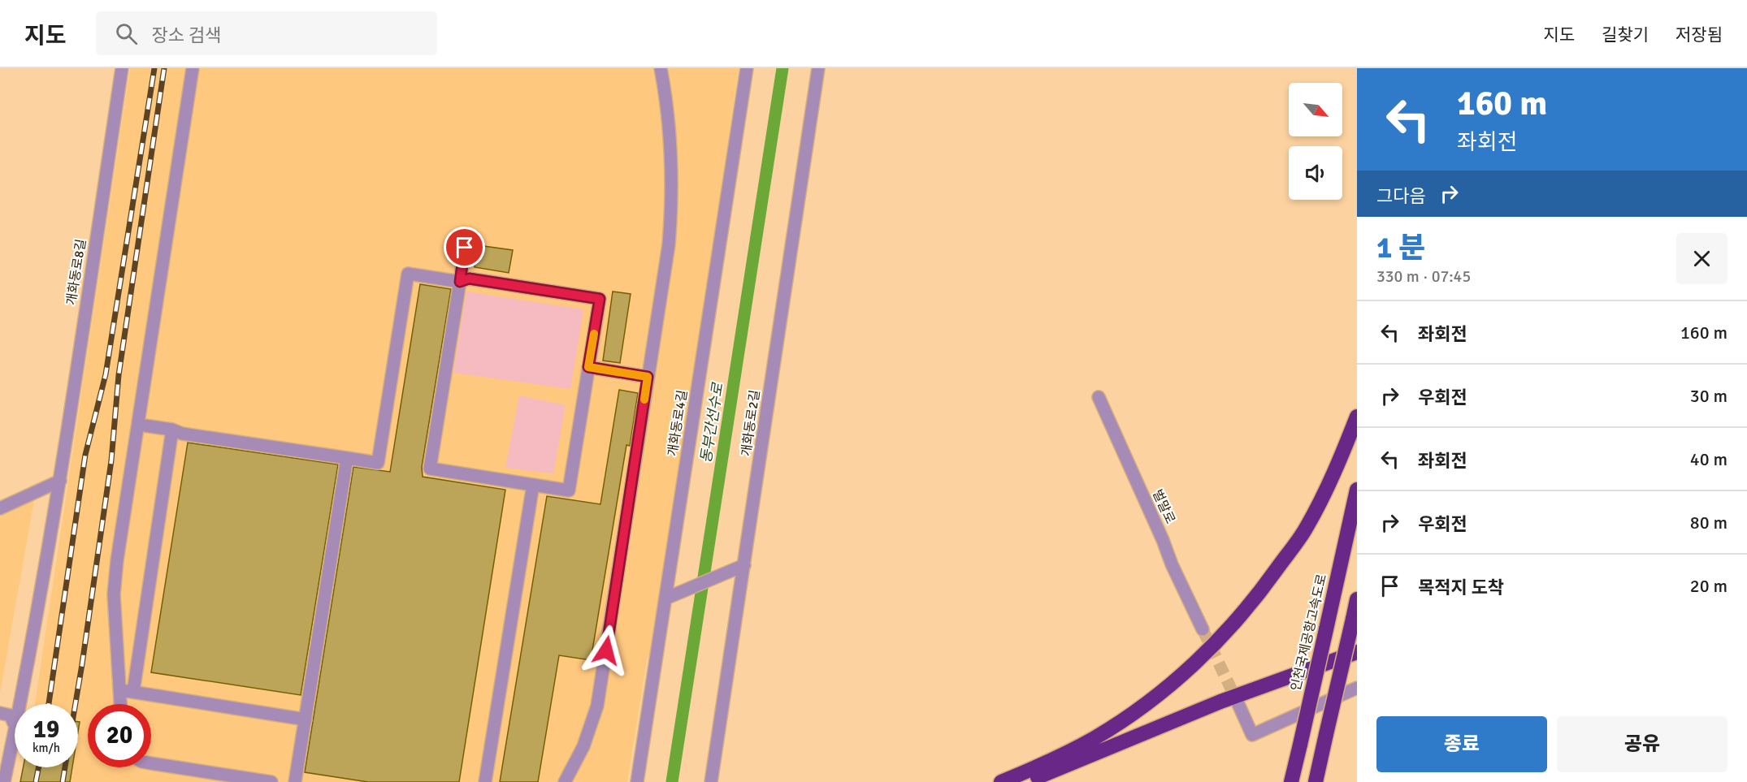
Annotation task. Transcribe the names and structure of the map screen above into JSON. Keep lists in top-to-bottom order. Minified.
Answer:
{"streets":{"highway":["인천국제공항고속도로"],"street":["개화동로8길","개화동로4길","개화동로2길","벌말로"]},"water":["동부간선수로"],"north":"bottom right","page":{"header":"지도","search":"장소 검색","nav":["지도","길찾기","저장됨"],"turn":["160 m","좌회전"],"then":"그다음","heading":["1 분","330 m · 07:45"],"list":[{"name":"좌회전","value":"160 m"},{"name":"우회전","value":"30 m"},{"name":"좌회전","value":"40 m"},{"name":"우회전","value":"80 m"},{"name":"목적지 도착","value":"20 m"}],"speed":"19 km/h","limit":"20","buttons":["종료","공유"]}}
